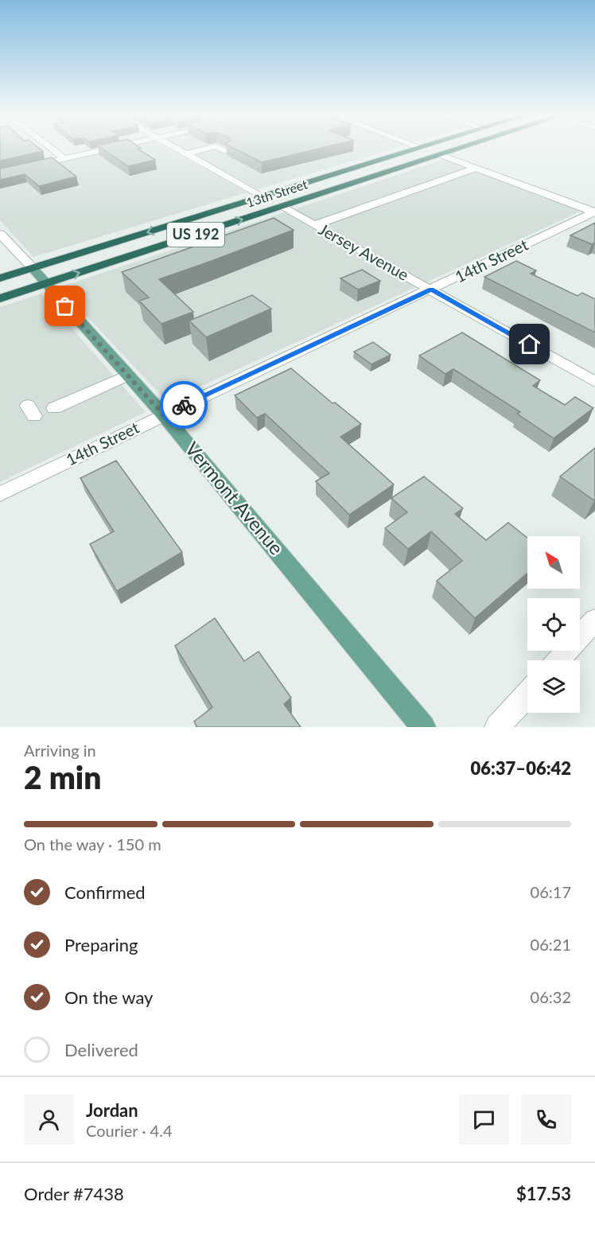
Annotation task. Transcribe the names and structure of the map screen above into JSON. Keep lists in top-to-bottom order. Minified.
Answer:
{"streets":{"highway":["13th Street","US 192"],"main road":["Vermont Avenue"],"street":["Jersey Avenue","14th Street"]},"crossings":[["13th Street","Jersey Avenue"],["13th Street","Vermont Avenue"],["Jersey Avenue","14th Street"],["14th Street","Vermont Avenue"]],"north":"top left","page":{"heading":["2 min","Arriving in","06:37–06:42"],"panel":["Jordan","Courier · 4.4","Order #7438","$17.53"],"bar":"On the way · 150 m","list":[["Confirmed","06:17"],["Preparing","06:21"],["On the way","06:32"],"Delivered"]}}
